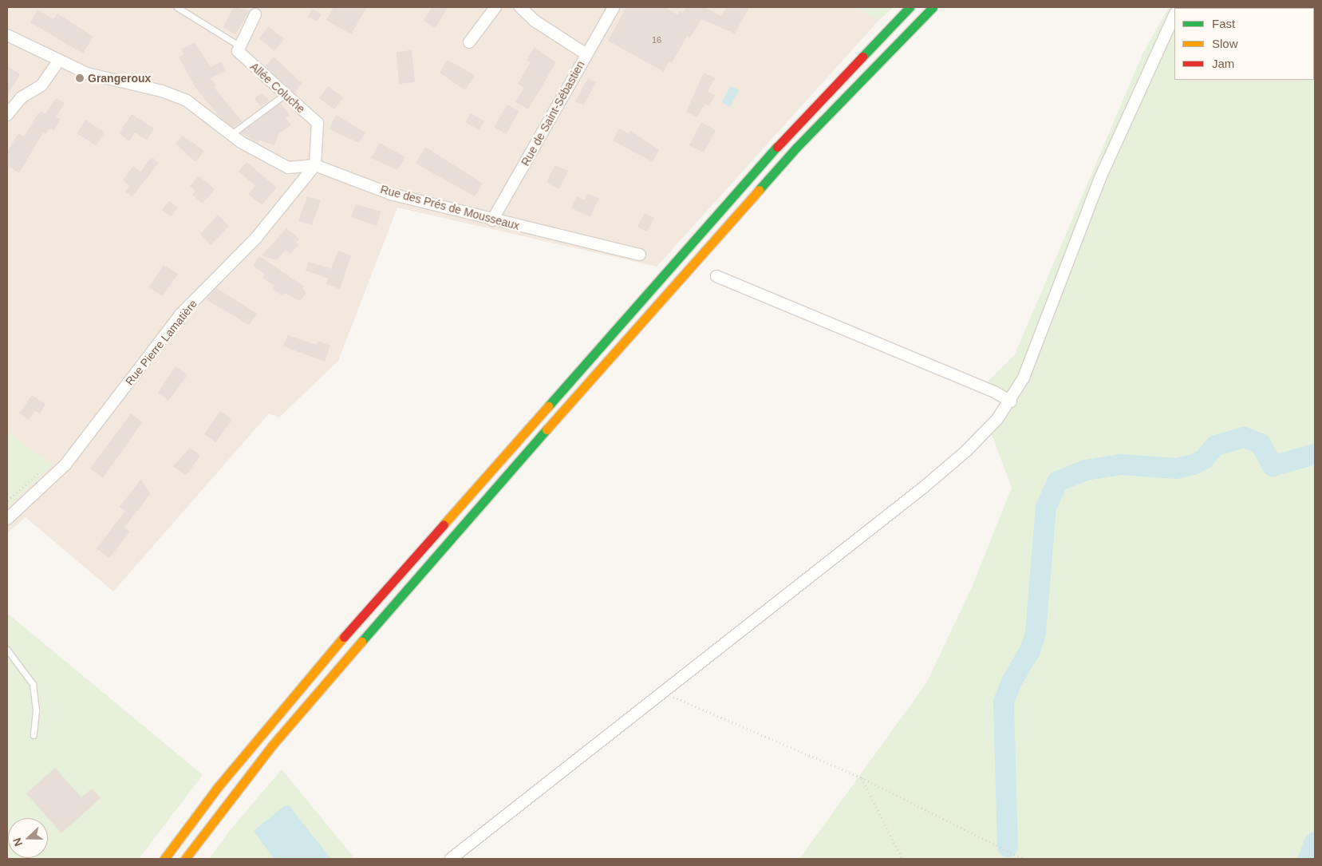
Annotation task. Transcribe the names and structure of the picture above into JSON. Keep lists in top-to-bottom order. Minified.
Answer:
{"streets":{"street":["Allée Coluche","Rue de Saint-Sébastien","Rue des Prés de Mousseaux","Rue Pierre Lamatière"]},"crossings":[["Allée Coluche","Rue des Prés de Mousseaux"],["Allée Coluche","Rue Pierre Lamatière"],["Rue de Saint-Sébastien","Rue des Prés de Mousseaux"],["Rue des Prés de Mousseaux","Rue Pierre Lamatière"]],"places":["Grangeroux"],"house_numbers":["16"],"legend":["Fast","Slow","Jam"],"north":"left"}
